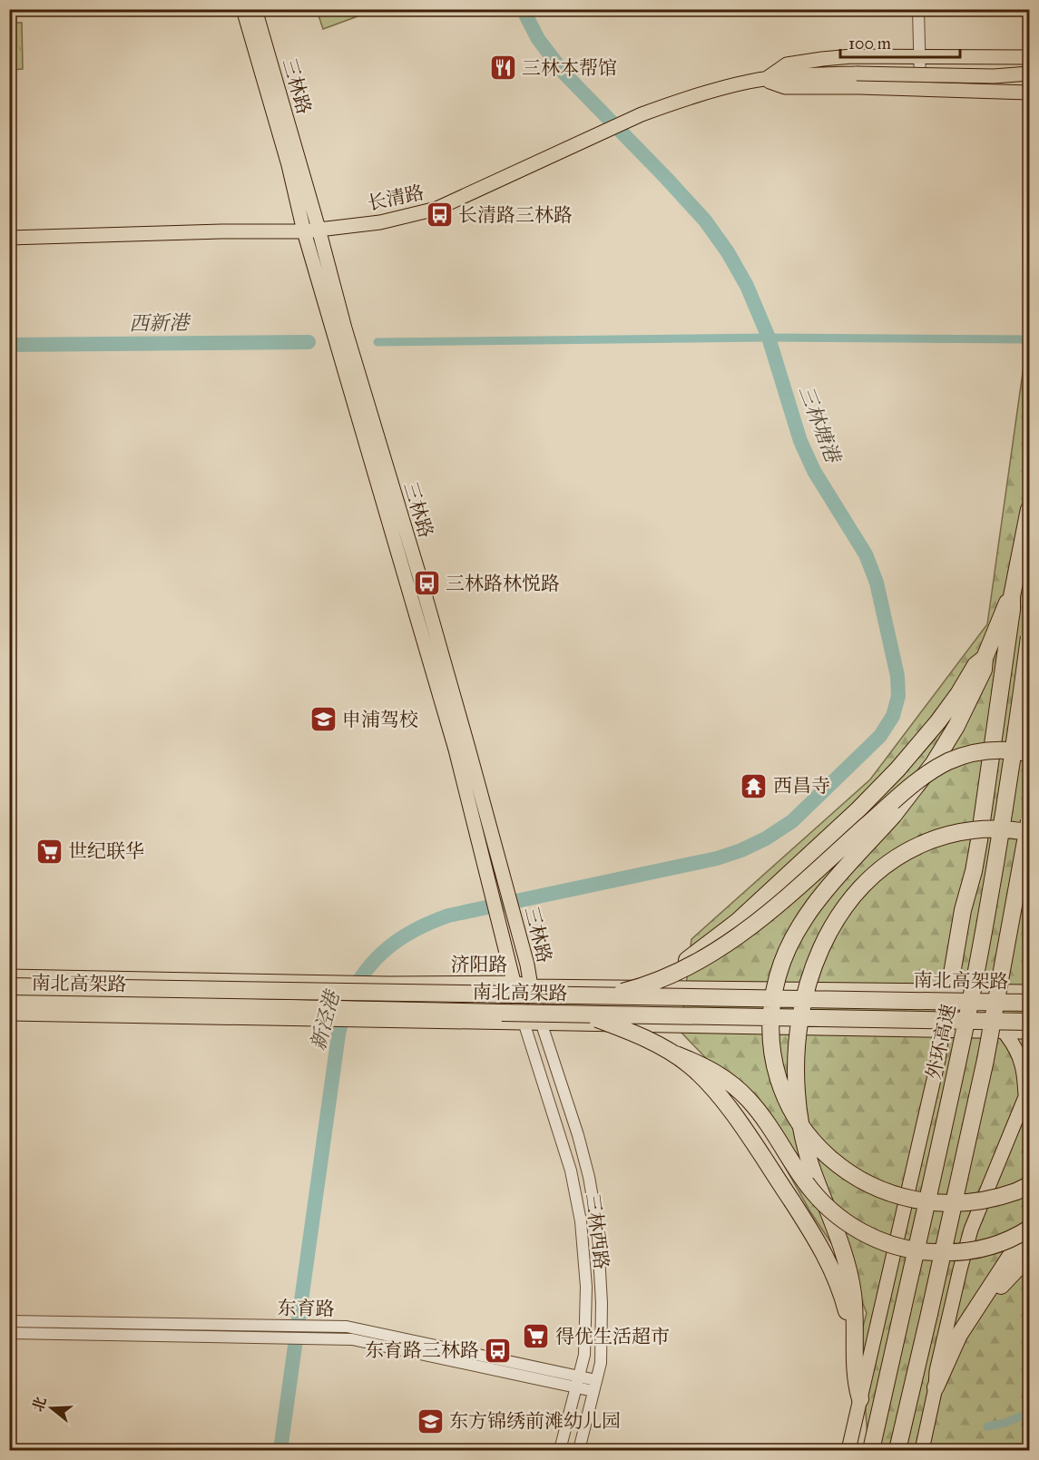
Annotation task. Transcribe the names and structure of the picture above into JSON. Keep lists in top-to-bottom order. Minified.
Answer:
{"streets":{"highway":["南北高架路","外环高速"],"main road":["三林路","长清路","济阳路"],"street":["三林西路","东育路"]},"crossings":[["三林路","长清路"],["三林路","济阳路"],["三林路","三林西路"],["三林西路","东育路"]],"water":["西新港","三林塘港","新泾港"],"places":{"restaurant":["三林本帮馆"],"bus stop":["长清路三林路","三林路林悦路","东育路三林路"],"school or university":["申浦驾校","东方锦绣前滩幼儿园"],"temple":["西昌寺"],"supermarket":["世纪联华","得优生活超市"]},"scale_bar":"100 m","north":"left"}
